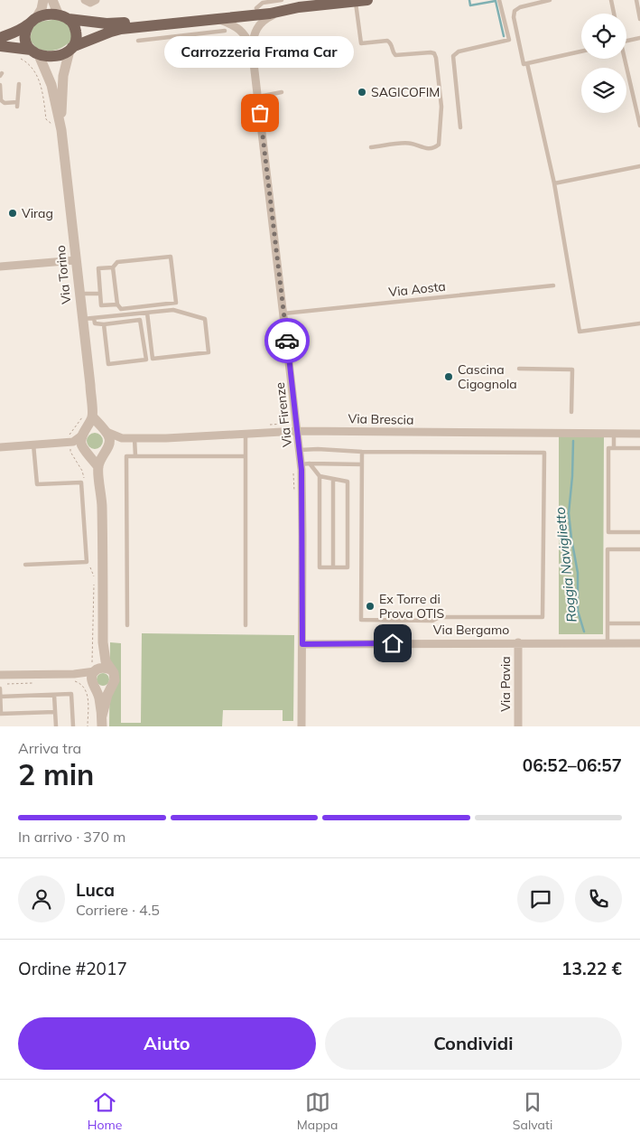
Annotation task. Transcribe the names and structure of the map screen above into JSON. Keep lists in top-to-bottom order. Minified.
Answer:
{"streets":{"street":["Via Torino","Via Firenze","Via Brescia","Via Bergamo","Via Pavia"],"lane":["Via Aosta"]},"crossings":[["Via Torino","Via Brescia"],["Via Aosta","Via Firenze"],["Via Firenze","Via Brescia"],["Via Firenze","Via Bergamo"],["Via Bergamo","Via Pavia"]],"water":["Roggia Naviglietto"],"places":["SAGICOFIM","Carrozzeria Frama Car","Virag","Cascina Cigognola","Ex Torre di Prova OTIS"],"page":{"bubble":"Carrozzeria Frama Car","heading":["2 min","Arriva tra","06:52–06:57"],"panel":["Luca","Corriere · 4.5","Ordine #2017","13.22 €"],"bar":"In arrivo · 370 m","buttons":["Aiuto","Condividi"],"tabs":["Home","Mappa","Salvati"]}}
